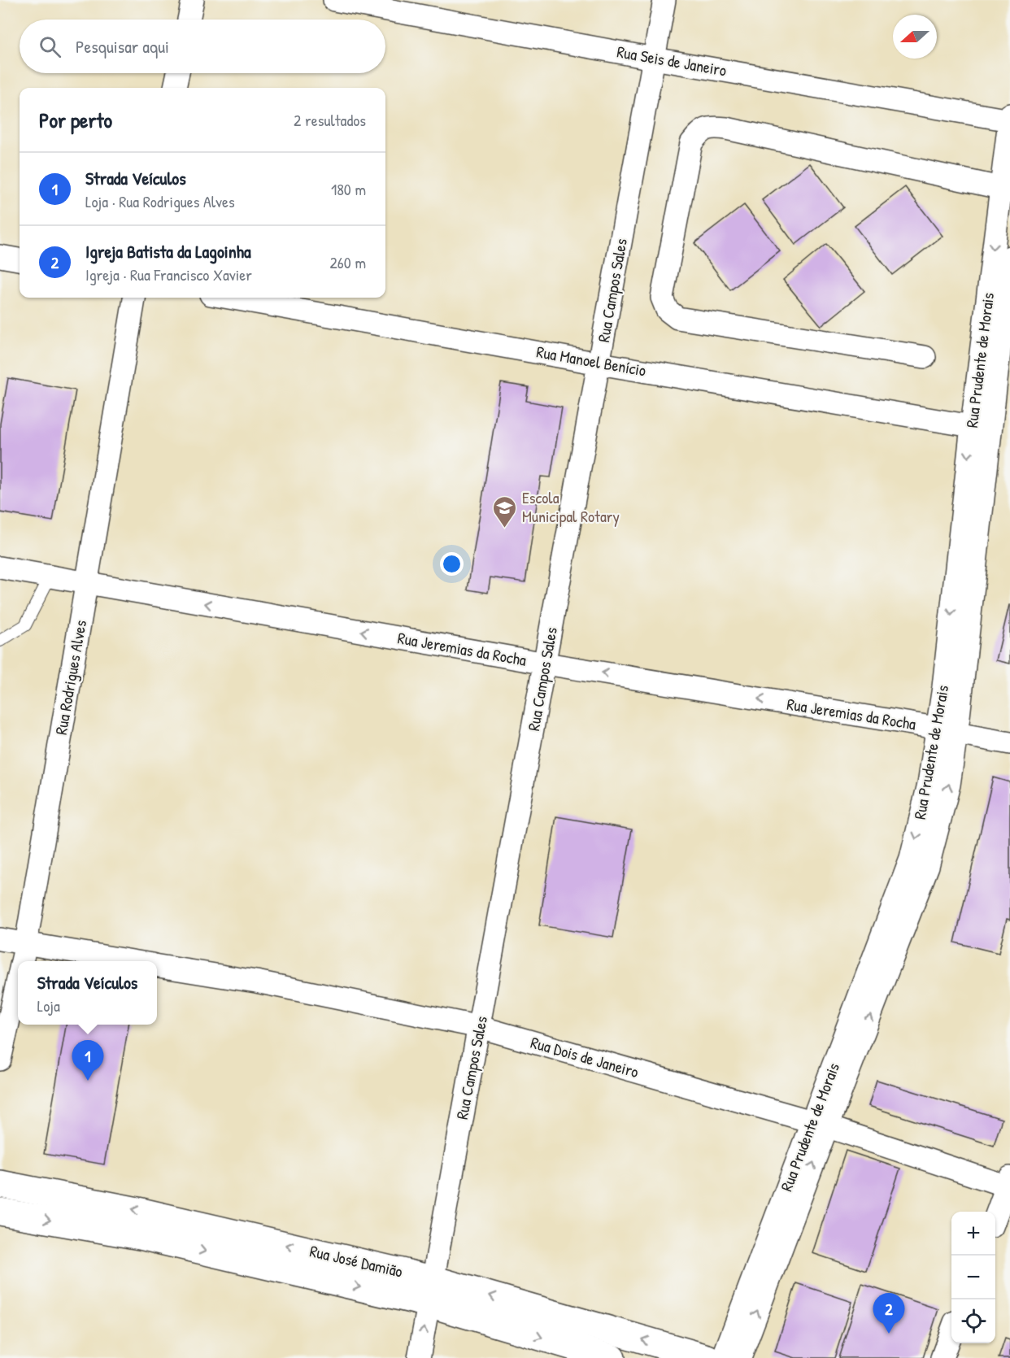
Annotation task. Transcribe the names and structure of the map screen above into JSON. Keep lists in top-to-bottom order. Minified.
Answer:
{"streets":{"street":["Rua Seis de Janeiro","Rua Campos Sales","Rua Prudente de Morais","Rua Manoel Benício","Rua Jeremias da Rocha","Rua Rodrigues Alves","Rua Dois de Janeiro","Rua José Damião"]},"crossings":[["Rua Seis de Janeiro","Rua Campos Sales"],["Rua Seis de Janeiro","Rua Prudente de Morais"],["Rua Campos Sales","Rua Manoel Benício"],["Rua Campos Sales","Rua Jeremias da Rocha"],["Rua Campos Sales","Rua Dois de Janeiro"],["Rua Campos Sales","Rua José Damião"],["Rua Prudente de Morais","Rua Manoel Benício"],["Rua Prudente de Morais","Rua Jeremias da Rocha"],["Rua Prudente de Morais","Rua Dois de Janeiro"],["Rua Jeremias da Rocha","Rua Rodrigues Alves"],["Rua Rodrigues Alves","Rua Dois de Janeiro"]],"one_way":["Rua Jeremias da Rocha"],"places":{"school or university":["Escola Municipal Rotary"]},"north":"left","page":{"search":"Pesquisar aqui","heading":["Por perto","2 resultados"],"list":[{"mark":"1","name":"Strada Veículos","note":"Loja · Rua Rodrigues Alves","value":"180 m"},{"mark":"2","name":"Igreja Batista da Lagoinha","note":"Igreja · Rua Francisco Xavier","value":"260 m"}],"popup":["Strada Veículos","Loja"],"pins":["1","2"],"map_buttons":["+","−"]}}
